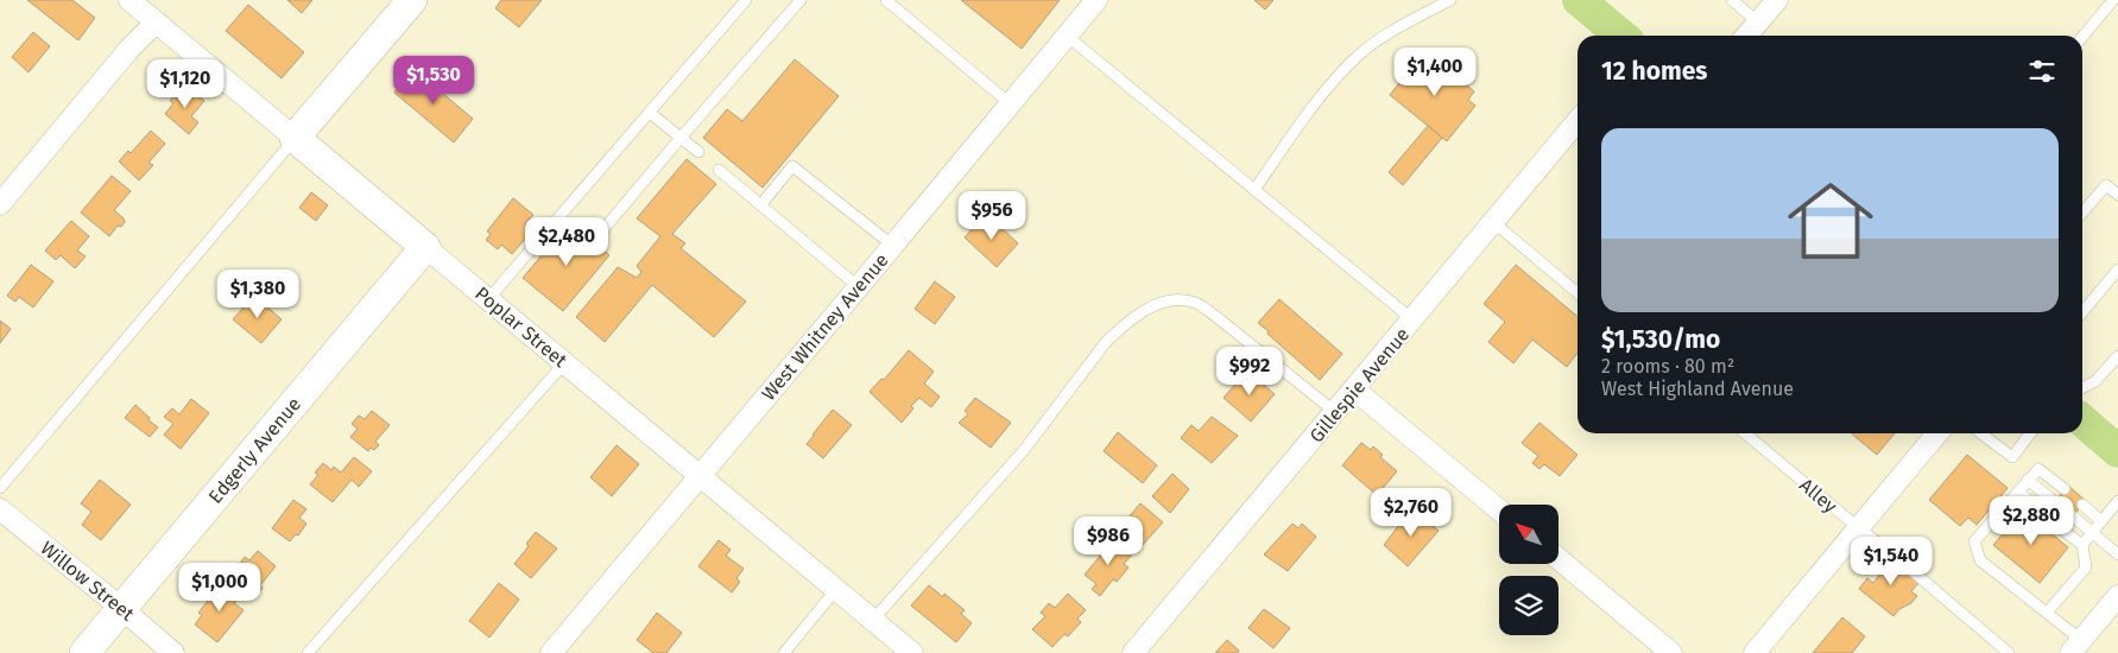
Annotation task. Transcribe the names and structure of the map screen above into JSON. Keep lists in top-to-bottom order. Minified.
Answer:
{"streets":{"street":["Poplar Street","West Whitney Avenue","Gillespie Avenue","Edgerly Avenue","Willow Street"],"lane":["Alley"]},"crossings":[["Poplar Street","West Whitney Avenue"],["Poplar Street","Edgerly Avenue"],["Edgerly Avenue","Willow Street"]],"north":"top left","page":{"heading":"12 homes","price":["$1,400","$1,530","$1,120","$956","$2,480","$1,380","$992","$2,760","$2,880","$986","$1,540","$1,000"],"list":[{"name":"$1,530/mo","note":"2 rooms · 80 m² · West Highland Avenue"}]}}
